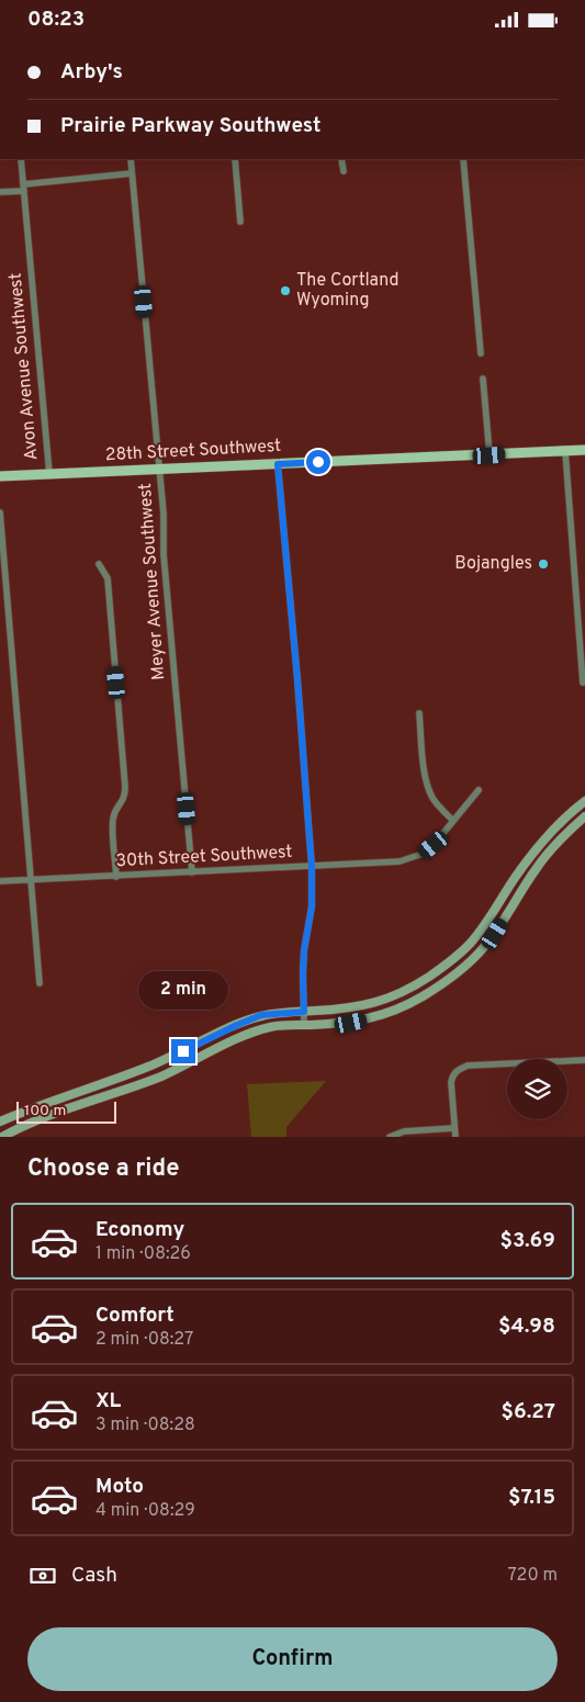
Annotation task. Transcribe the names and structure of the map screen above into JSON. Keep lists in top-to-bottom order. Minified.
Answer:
{"streets":{"main road":["28th Street Southwest"],"street":["Avon Avenue Southwest","Meyer Avenue Southwest","30th Street Southwest"]},"crossings":[["Avon Avenue Southwest","28th Street Southwest"],["28th Street Southwest","Meyer Avenue Southwest"],["Meyer Avenue Southwest","30th Street Southwest"]],"places":["The Cortland Wyoming","Bojangles"],"scale_bar":"100 m","page":{"status":"08:23","banner":["Arby's","Prairie Parkway Southwest"],"bubble":"2 min","scale":"100 m","heading":"Choose a ride","list":[{"name":"Economy","note":"1 min · 08:26","value":"$3.69"},{"name":"Comfort","note":"2 min · 08:27","value":"$4.98"},{"name":"XL","note":"3 min · 08:28","value":"$6.27"},{"name":"Moto","note":"4 min · 08:29","value":"$7.15"}],"pay":["Cash","720 m"],"buttons":"Confirm"}}
